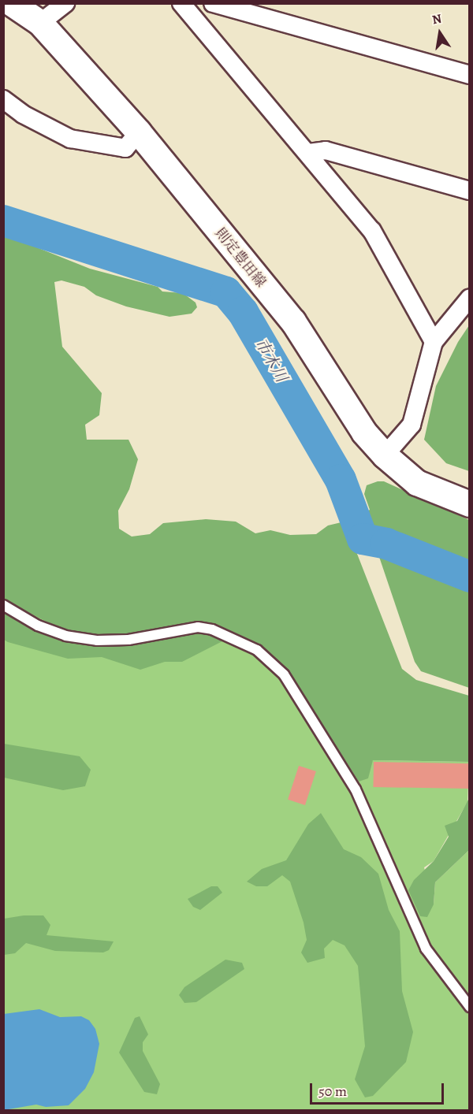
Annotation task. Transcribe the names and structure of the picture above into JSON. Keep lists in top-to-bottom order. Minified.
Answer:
{"streets":{"main road":["則定豊田線"]},"water":["市木川"],"scale_bar":"50 m","north":"top"}
